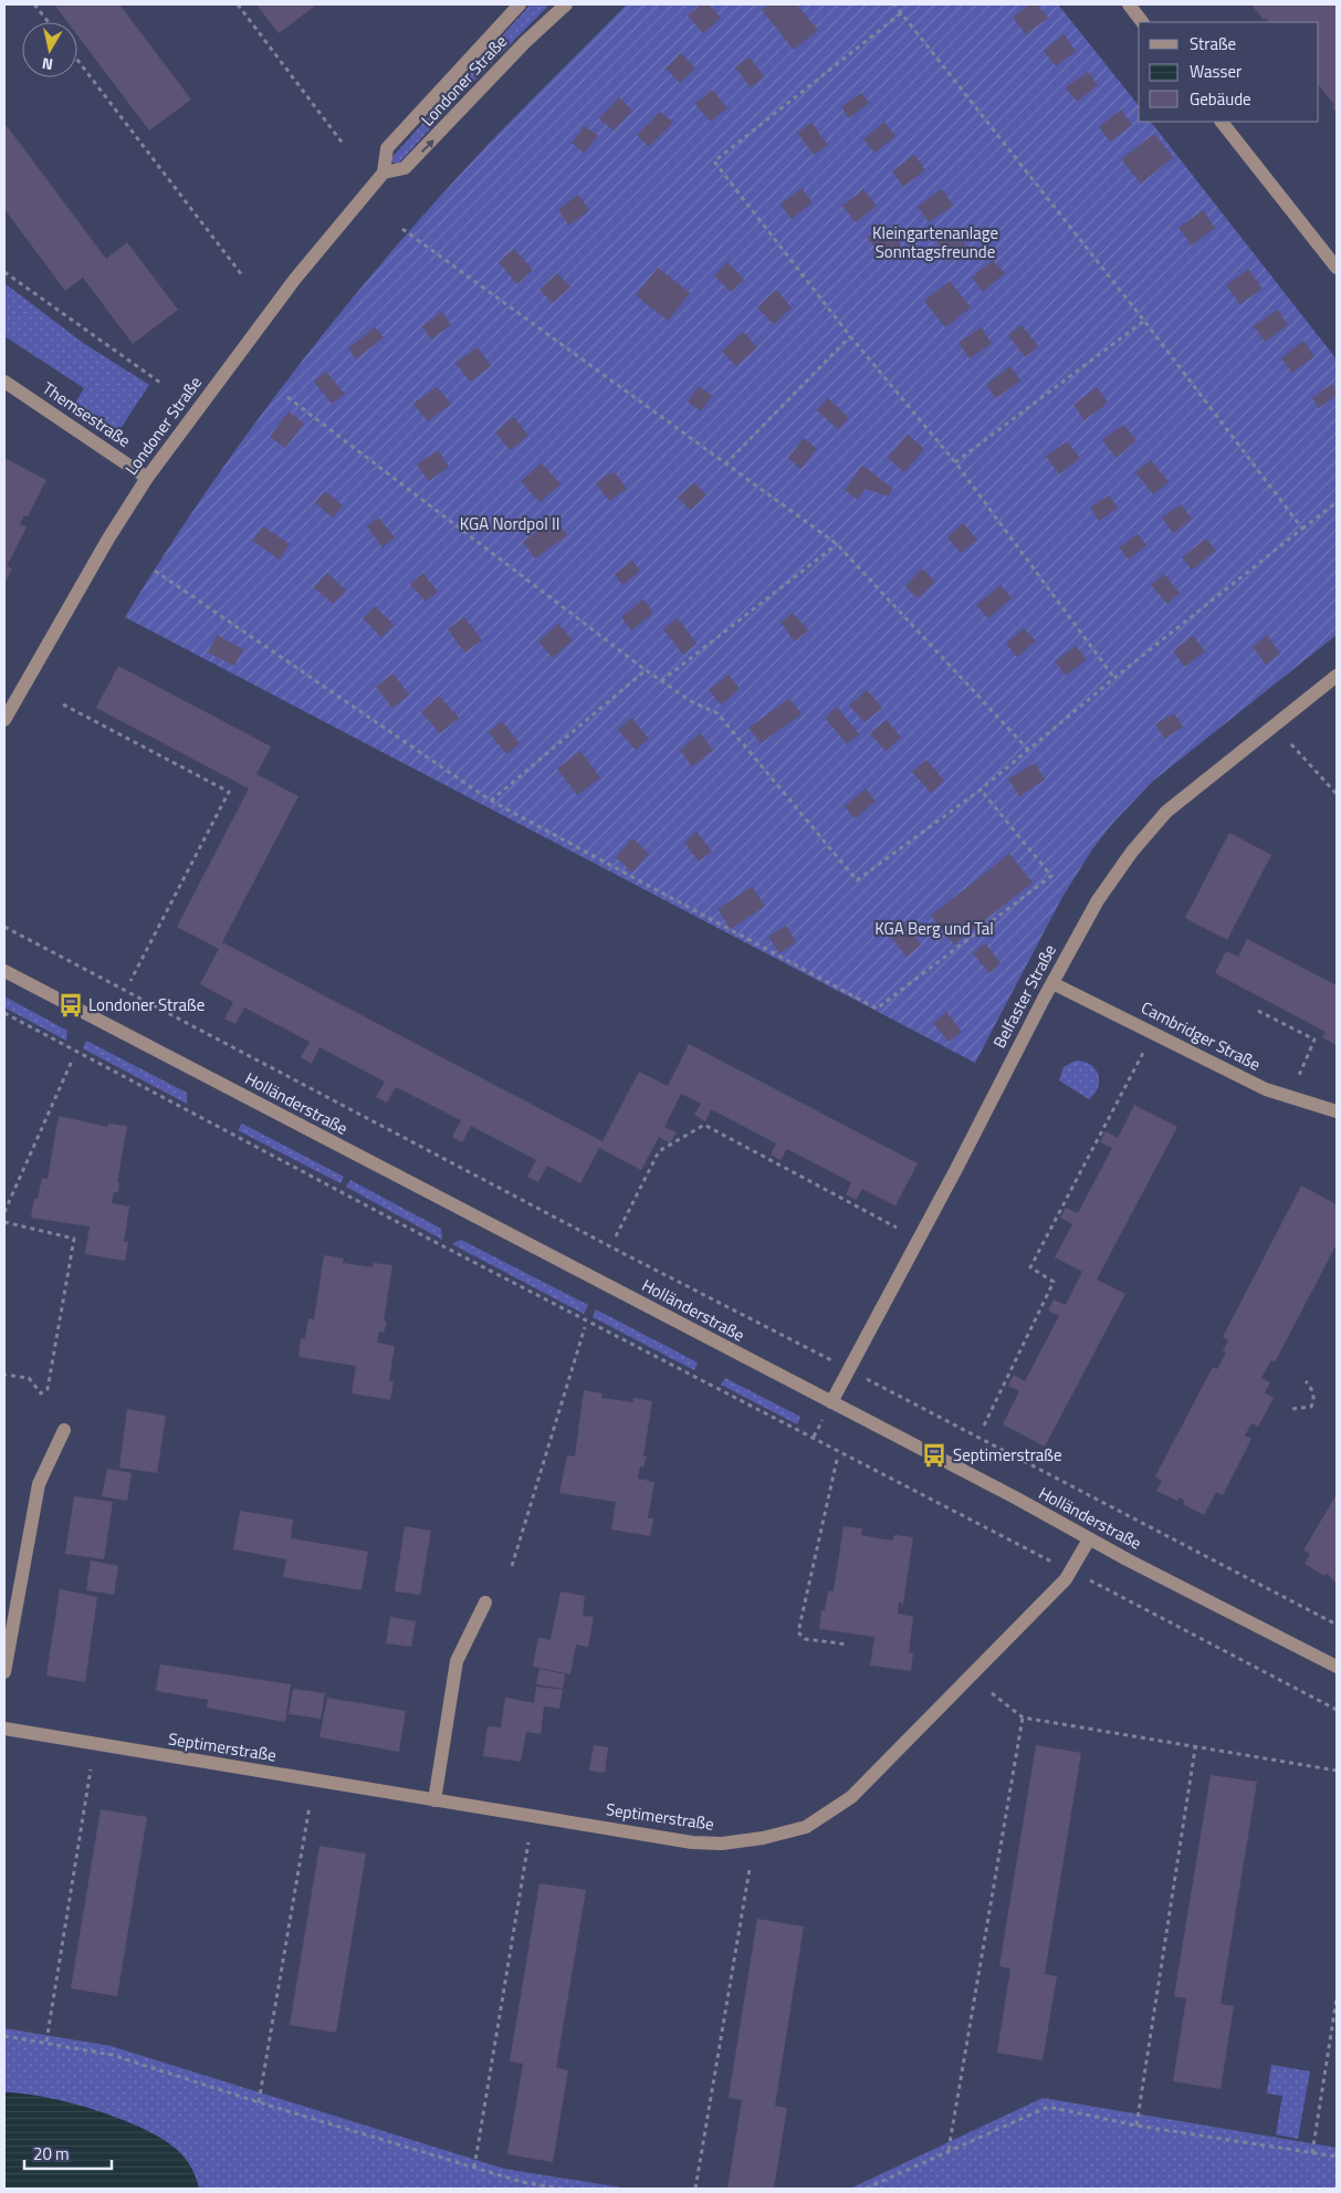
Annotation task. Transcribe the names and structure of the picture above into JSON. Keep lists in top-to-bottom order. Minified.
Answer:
{"streets":{"street":["Londoner Straße","Themsestraße","Belfaster Straße","Cambridger Straße","Holländerstraße","Septimerstraße"]},"crossings":[["Londoner Straße","Themsestraße"],["Belfaster Straße","Cambridger Straße"],["Belfaster Straße","Holländerstraße"],["Holländerstraße","Septimerstraße"]],"parks":["Kleingartenanlage Sonntagsfreunde","KGA Nordpol II","KGA Berg und Tal"],"places":{"bus stop":["Londoner Straße","Septimerstraße"]},"legend":["Straße","Wasser","Gebäude"],"scale_bar":"20 m","north":"bottom"}
